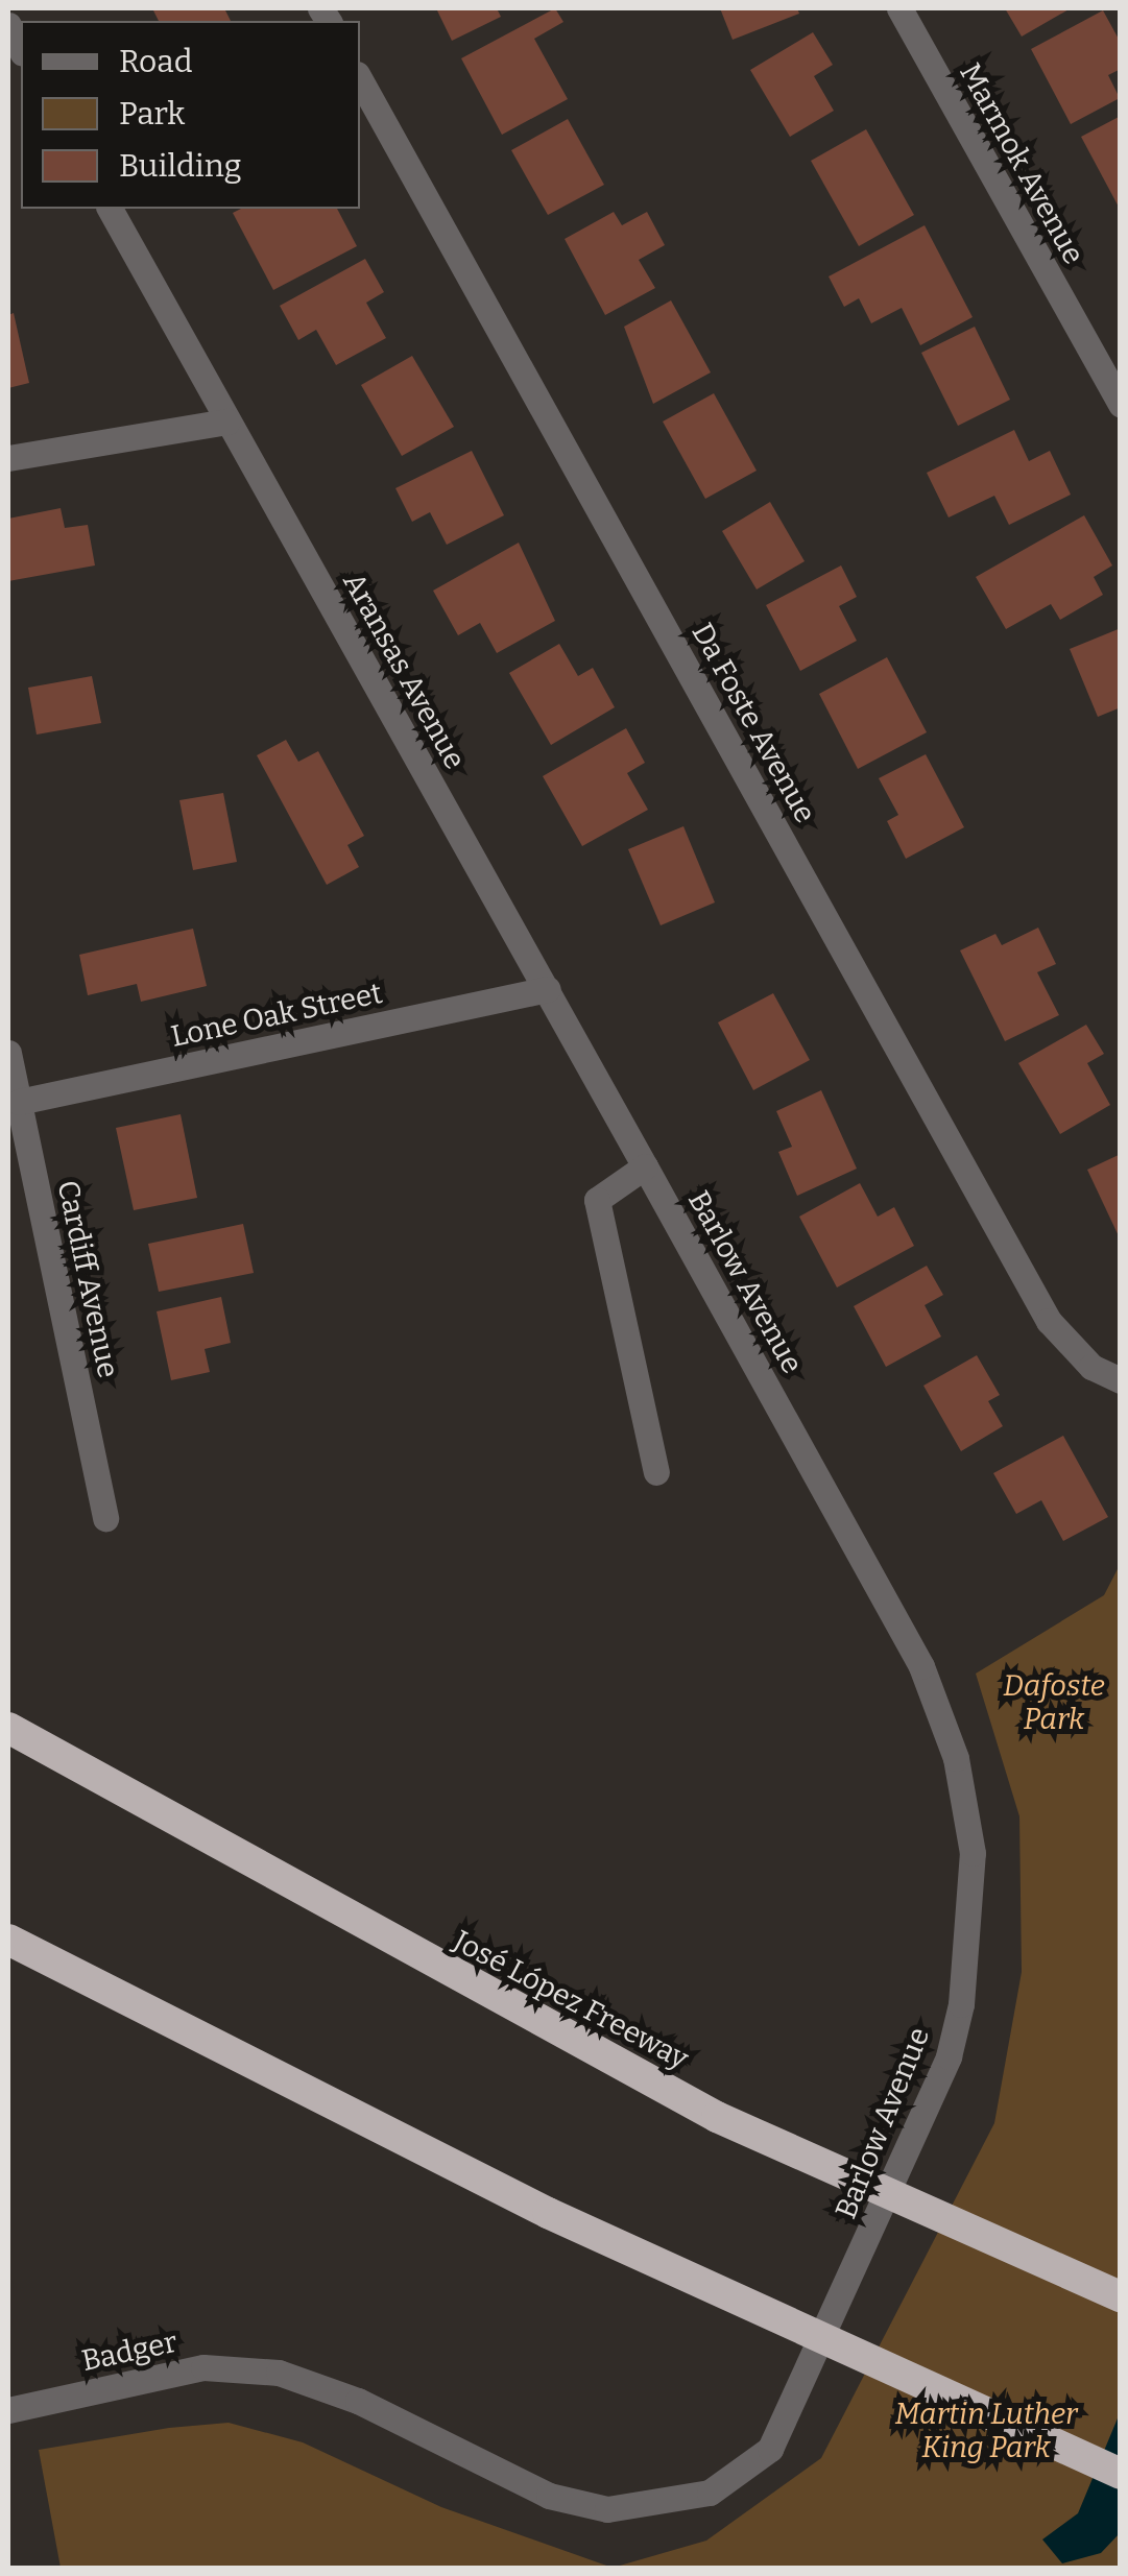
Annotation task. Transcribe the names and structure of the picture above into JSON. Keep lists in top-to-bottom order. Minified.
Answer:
{"streets":{"highway":["José López Freeway"],"street":["Marmok Avenue","Aransas Avenue","Da Foste Avenue","Lone Oak Street","Cardiff Avenue","Barlow Avenue","Badger"]},"crossings":[["Aransas Avenue","Lone Oak Street"],["Aransas Avenue","Barlow Avenue"],["Lone Oak Street","Cardiff Avenue"],["Barlow Avenue","Badger"]],"parks":["Dafoste Park","Martin Luther King Park"],"legend":["Road","Park","Building"]}
